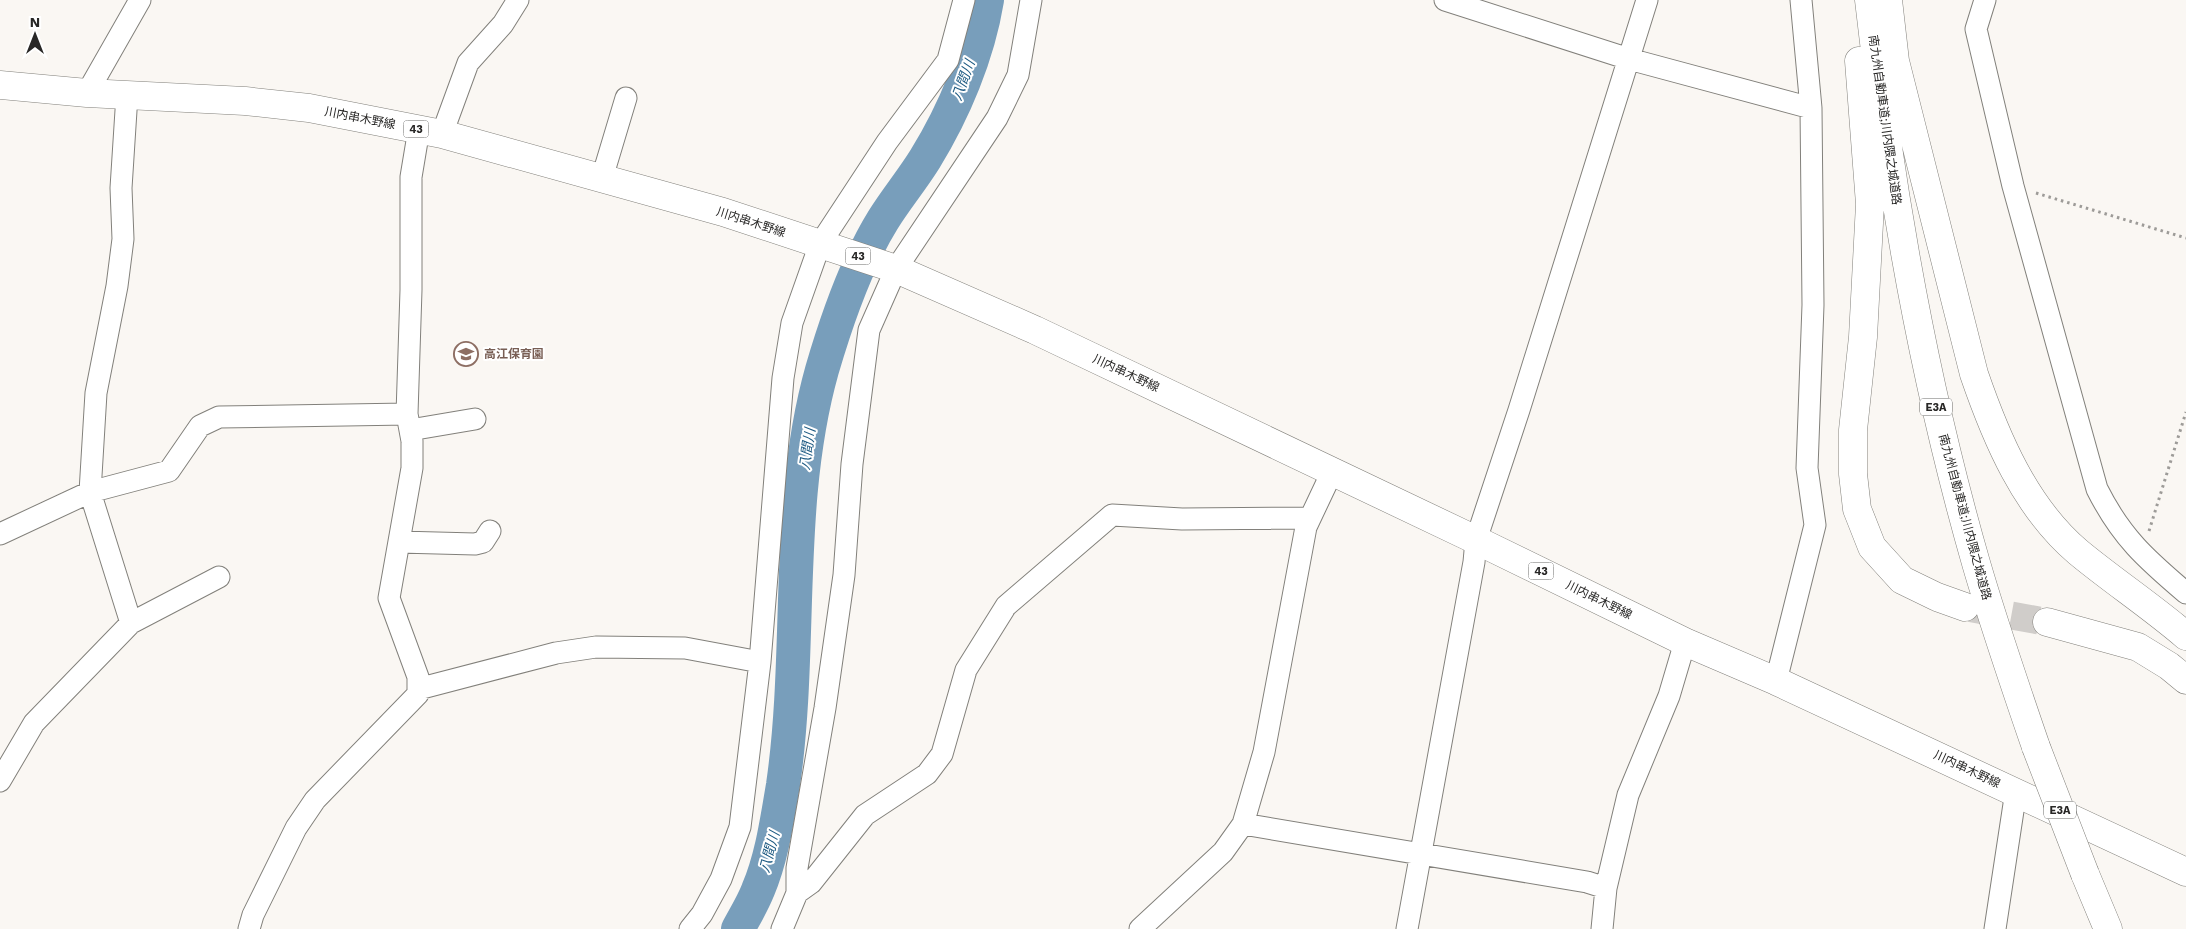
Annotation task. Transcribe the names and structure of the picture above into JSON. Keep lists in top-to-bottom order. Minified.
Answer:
{"streets":{"main road":["川内串木野線","南九州自動車道;川内隈之城道路","43","E3A"]},"water":["八間川"],"places":{"school or university":["高江保育園"]},"north":"top"}
